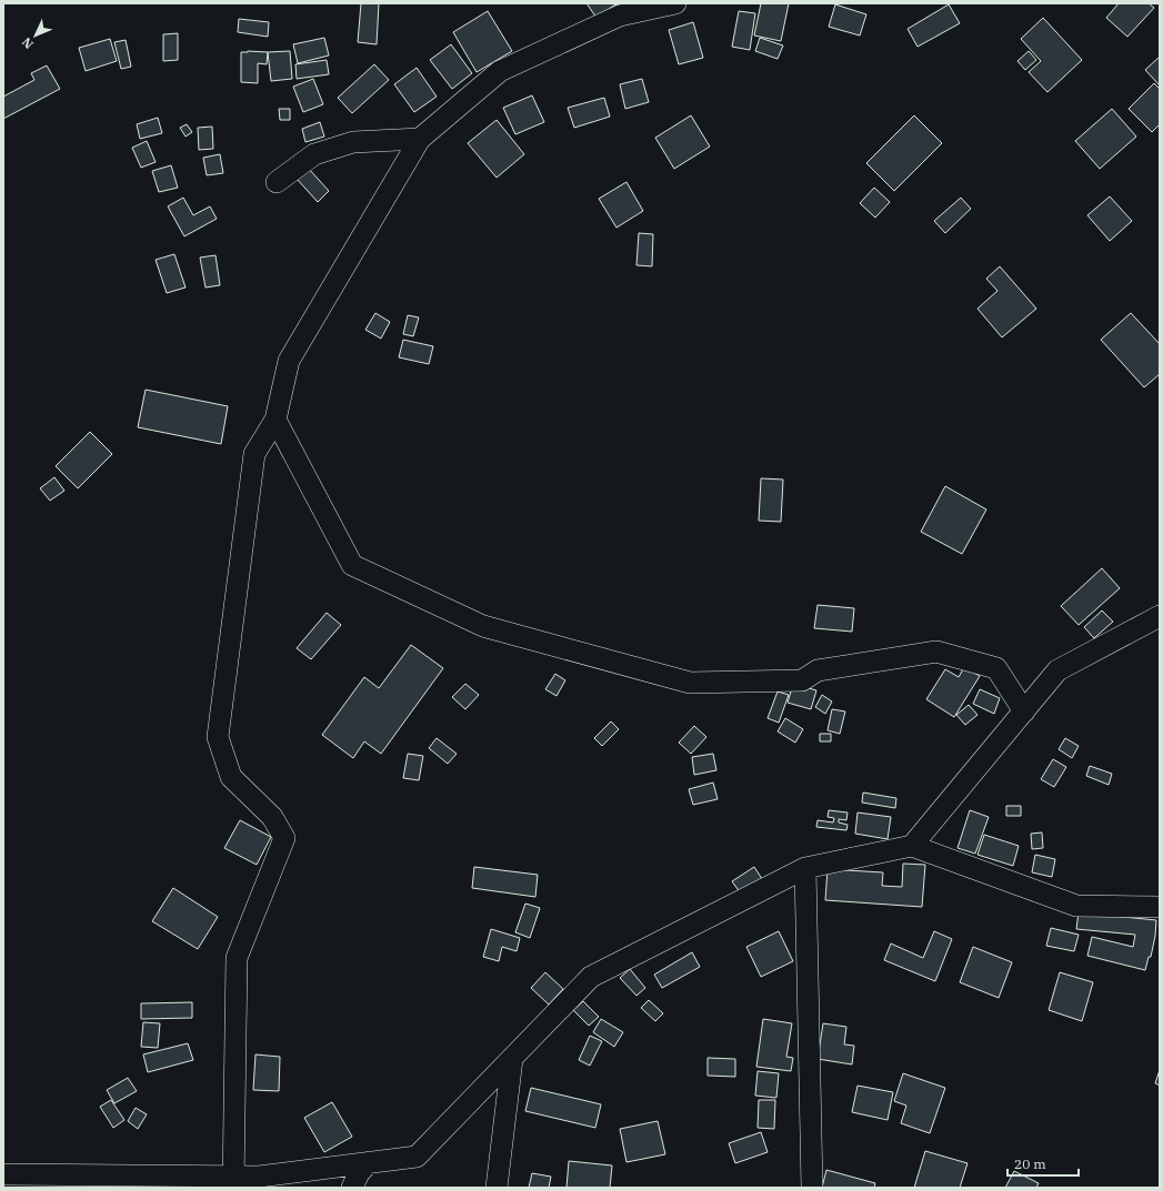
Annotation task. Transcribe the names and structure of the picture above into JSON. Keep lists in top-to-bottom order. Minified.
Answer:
{"scale_bar":"20 m","north":"bottom left"}
